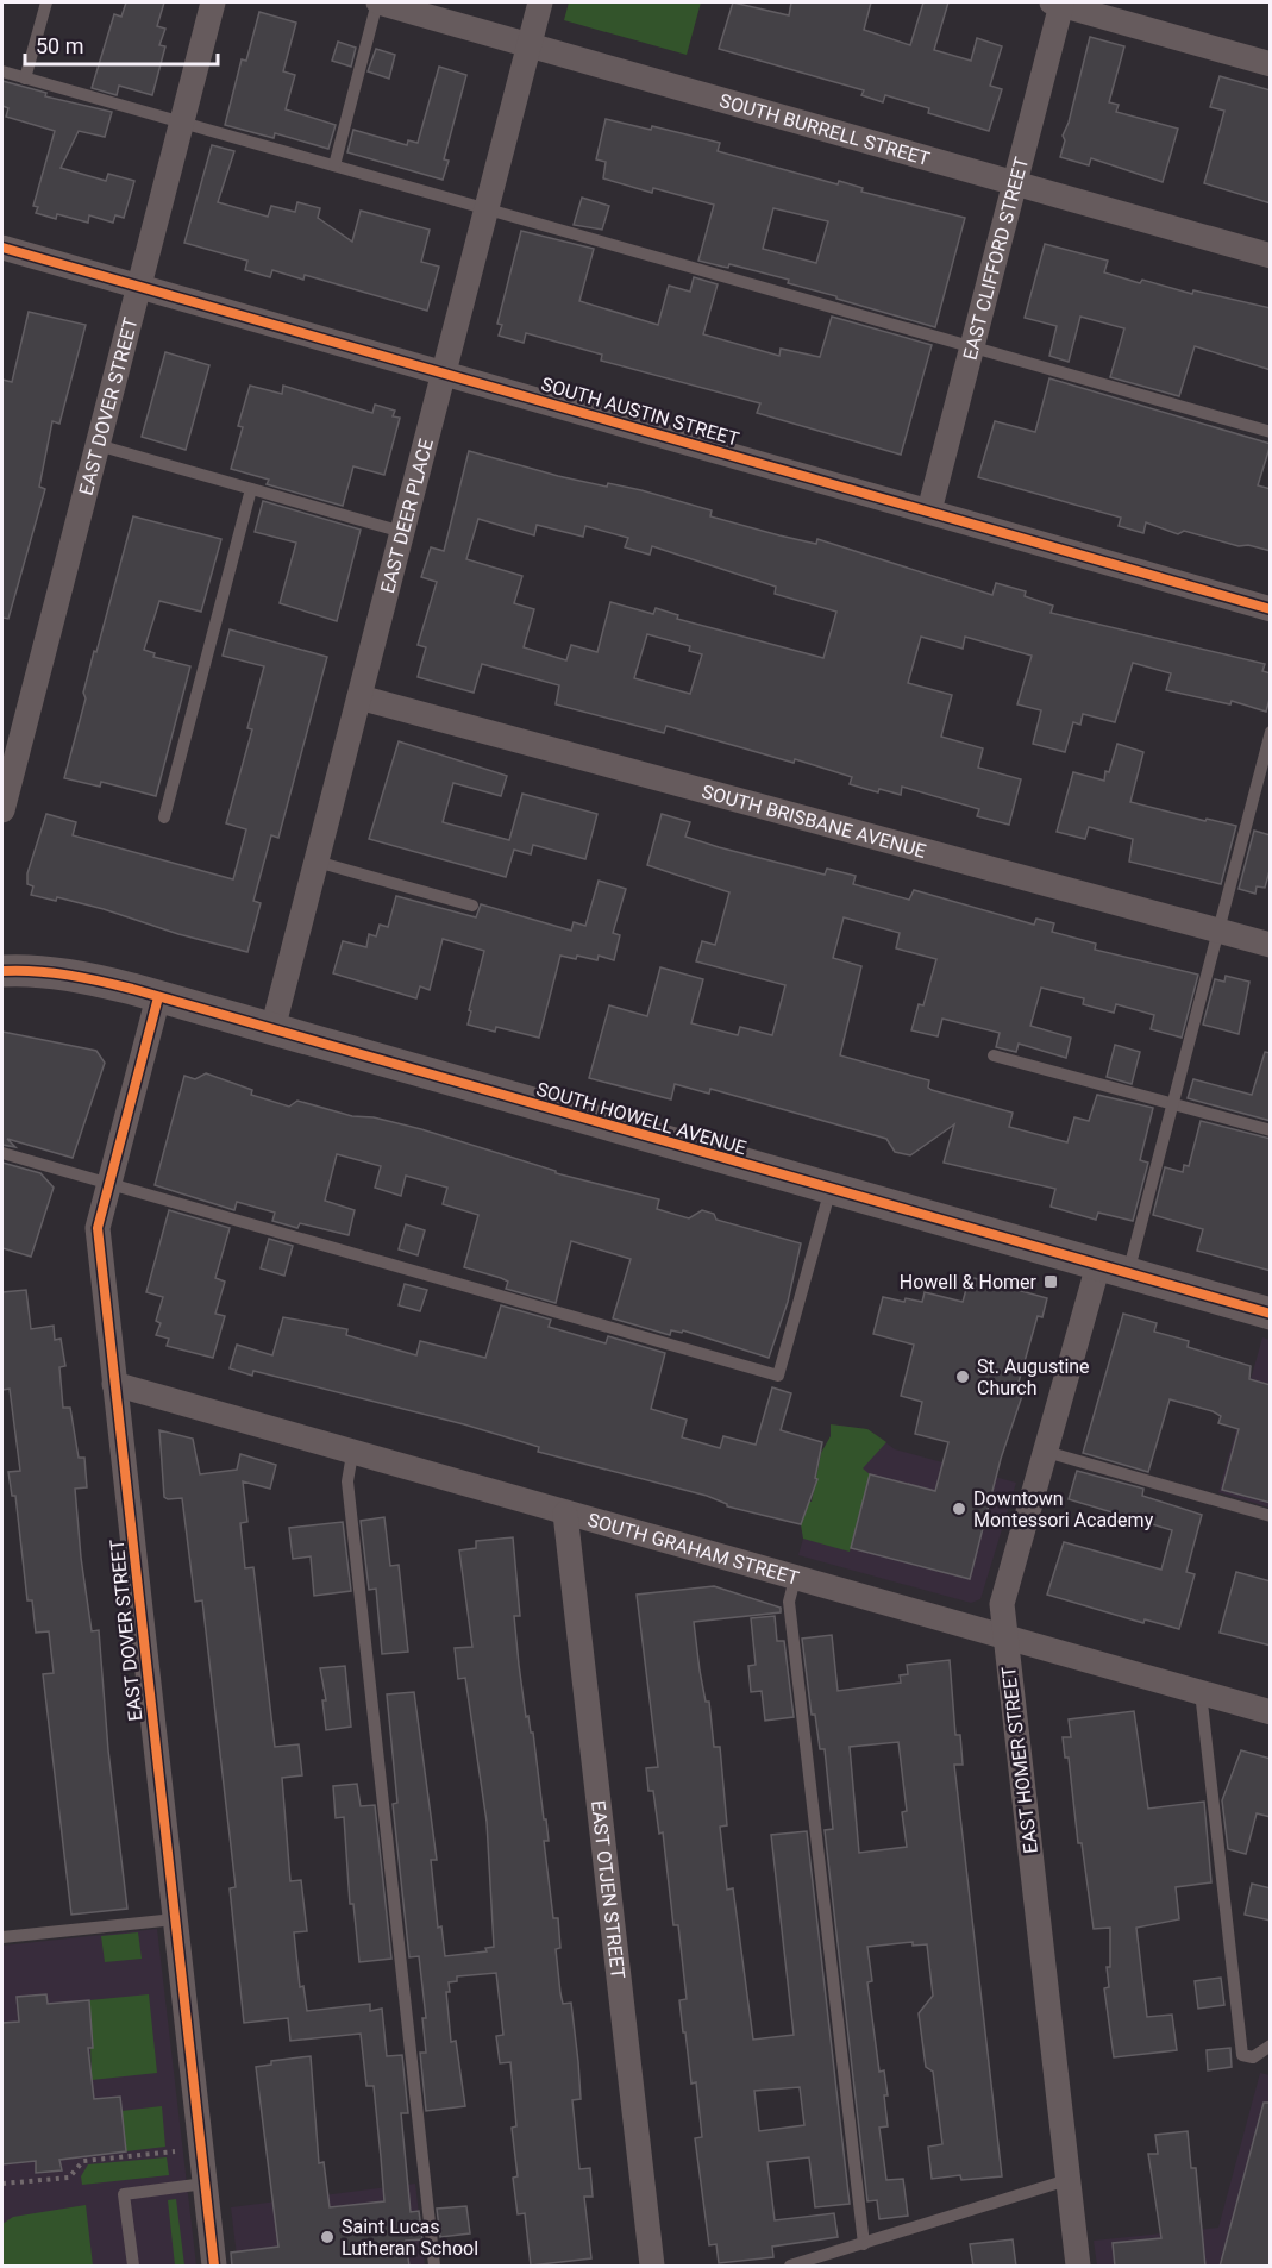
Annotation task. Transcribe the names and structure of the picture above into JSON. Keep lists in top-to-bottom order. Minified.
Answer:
{"streets":{"street":["SOUTH BURRELL STREET","EAST CLIFFORD STREET","EAST DOVER STREET","SOUTH AUSTIN STREET","EAST DEER PLACE","SOUTH BRISBANE AVENUE","SOUTH HOWELL AVENUE","SOUTH GRAHAM STREET","EAST HOMER STREET","EAST OTJEN STREET"]},"crossings":[["SOUTH BURRELL STREET","EAST CLIFFORD STREET"],["SOUTH BURRELL STREET","EAST DEER PLACE"],["EAST CLIFFORD STREET","SOUTH AUSTIN STREET"],["EAST DOVER STREET","SOUTH AUSTIN STREET"],["EAST DOVER STREET","SOUTH HOWELL AVENUE"],["EAST DOVER STREET","SOUTH GRAHAM STREET"],["SOUTH AUSTIN STREET","EAST DEER PLACE"],["EAST DEER PLACE","SOUTH BRISBANE AVENUE"],["EAST DEER PLACE","SOUTH HOWELL AVENUE"],["SOUTH HOWELL AVENUE","EAST HOMER STREET"],["SOUTH GRAHAM STREET","EAST HOMER STREET"],["SOUTH GRAHAM STREET","EAST OTJEN STREET"]],"places":{"transit":["Howell & Homer"],"other":["St. Augustine Church","Downtown Montessori Academy","Saint Lucas Lutheran School"]},"scale_bar":"50 m"}
